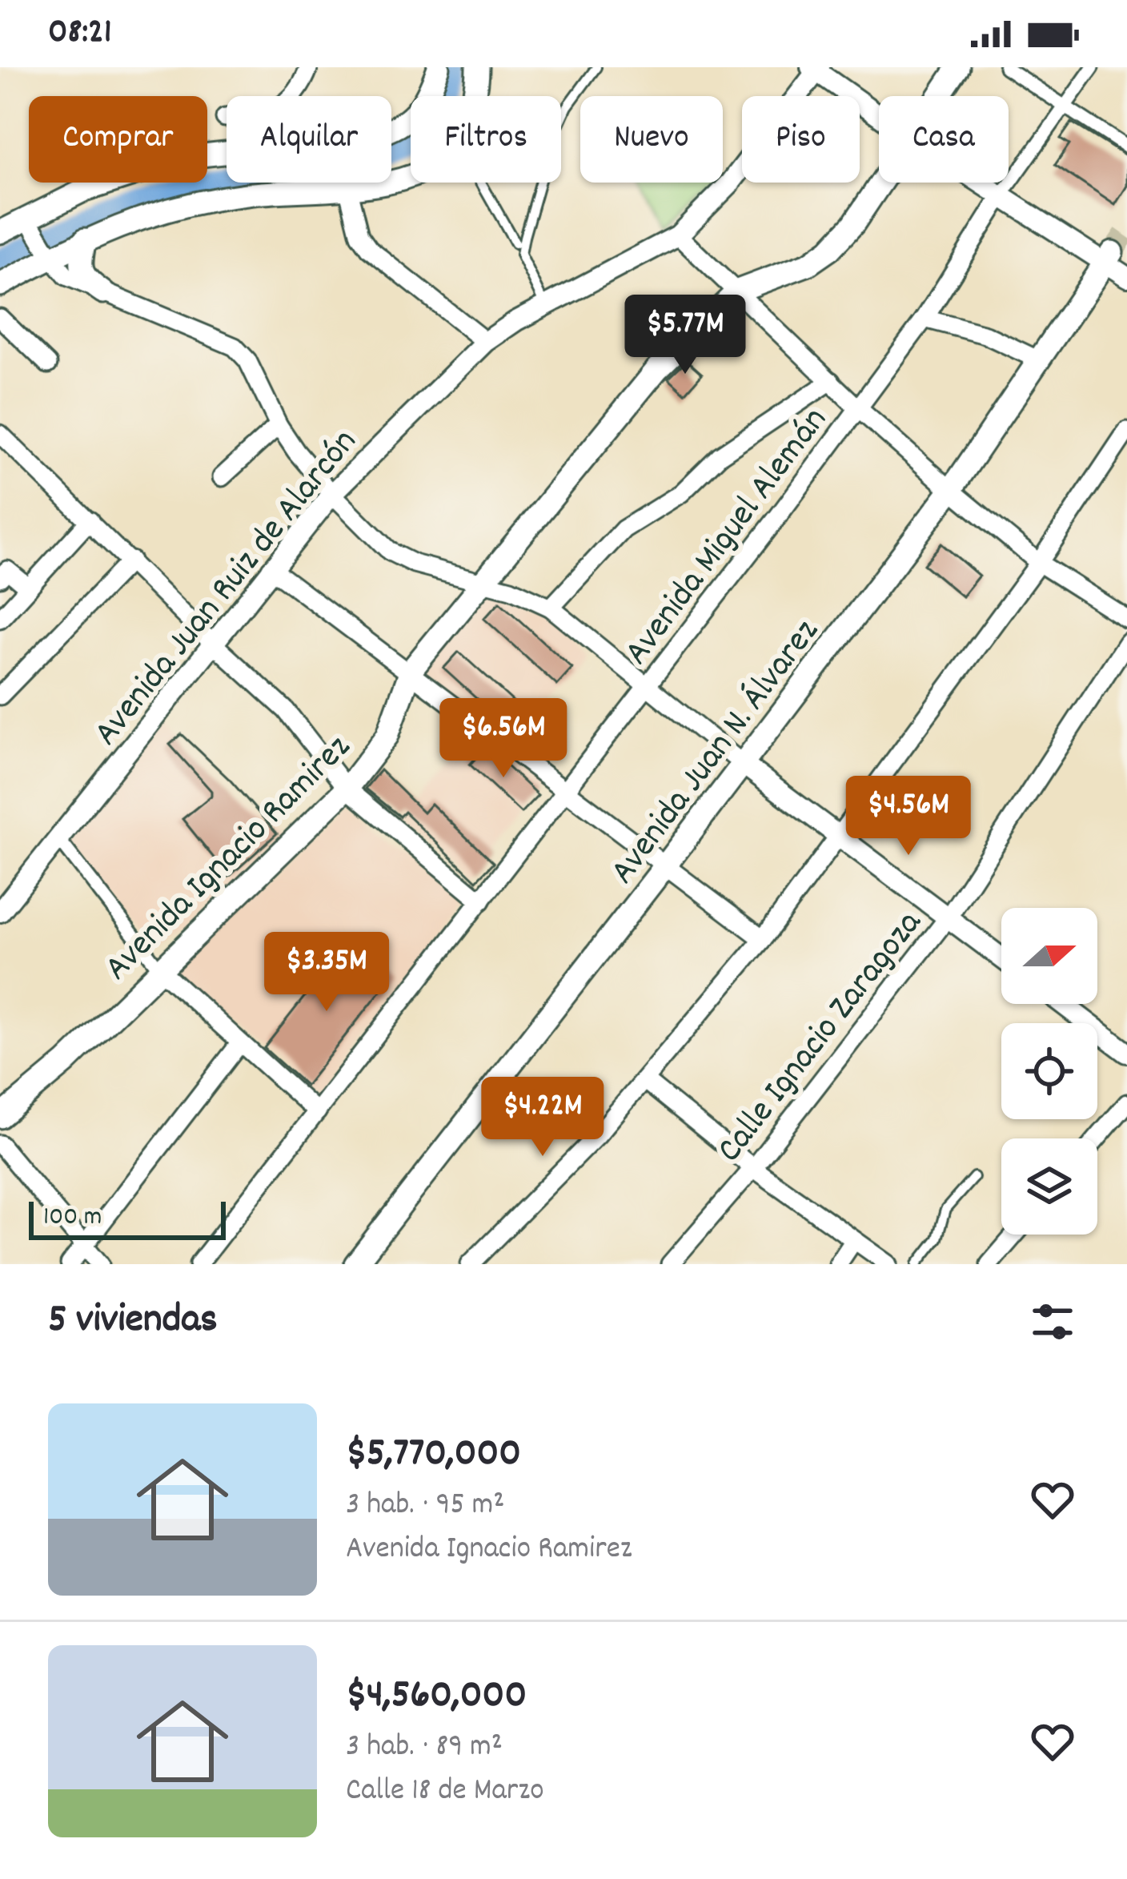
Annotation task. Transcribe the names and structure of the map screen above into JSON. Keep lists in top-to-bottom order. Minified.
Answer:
{"streets":{"main road":["Avenida Juan N. Álvarez","Avenida Ignacio Ramirez"],"street":["Avenida Miguel Alemán","Avenida Juan Ruiz de Alarcón","Calle Ignacio Zaragoza"]},"scale_bar":"100 m","north":"right","page":{"status":"08:21","chip":["Comprar","Alquilar","Filtros","Nuevo","Piso","Casa"],"price":["$5.77M","$6.56M","$4.56M","$3.35M","$4.22M"],"scale":"100 m","heading":"5 viviendas","list":[{"name":"$5,770,000","note":"3 hab. · 95 m² · Avenida Ignacio Ramirez"},{"name":"$4,560,000","note":"3 hab. · 89 m² · Calle 18 de Marzo"}]}}
